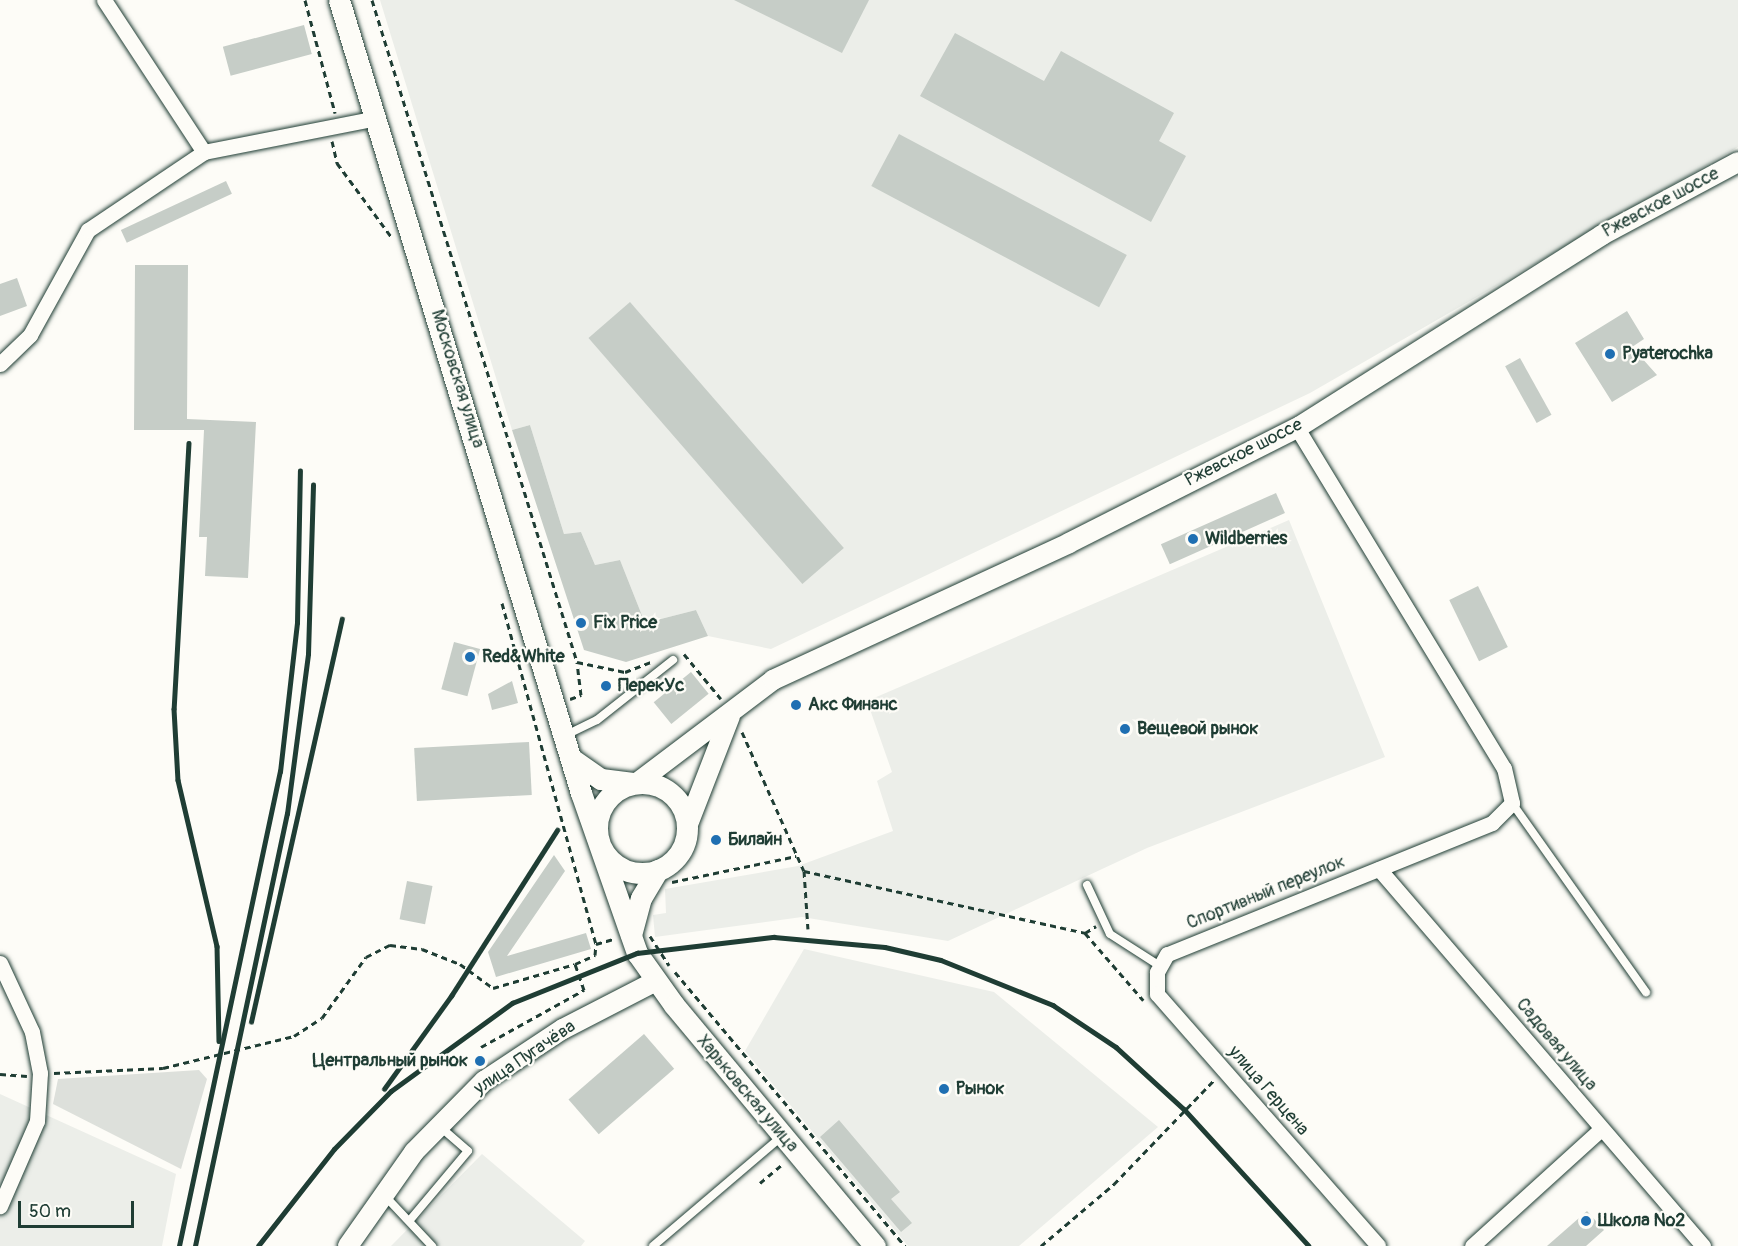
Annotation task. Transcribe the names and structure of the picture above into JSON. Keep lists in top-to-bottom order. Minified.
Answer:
{"streets":{"main road":["Московская улица","Харьковская улица"],"street":["Ржевское шоссе","Спортивный переулок","Садовая улица","улица Пугачёва","улица Герцена"]},"crossings":[["Ржевское шоссе","Московская улица"],["Ржевское шоссе","Харьковская улица"],["Московская улица","Харьковская улица"],["Спортивный переулок","Садовая улица"],["Спортивный переулок","улица Герцена"],["улица Пугачёва","Харьковская улица"]],"places":["Pyaterochka","Wildberries","Fix Price","Red&White","ПерекУс","Акс Финанс","Вещевой рынок","Билайн","Центральный рынок","Рынок","Школа №2"],"scale_bar":"50 m"}
